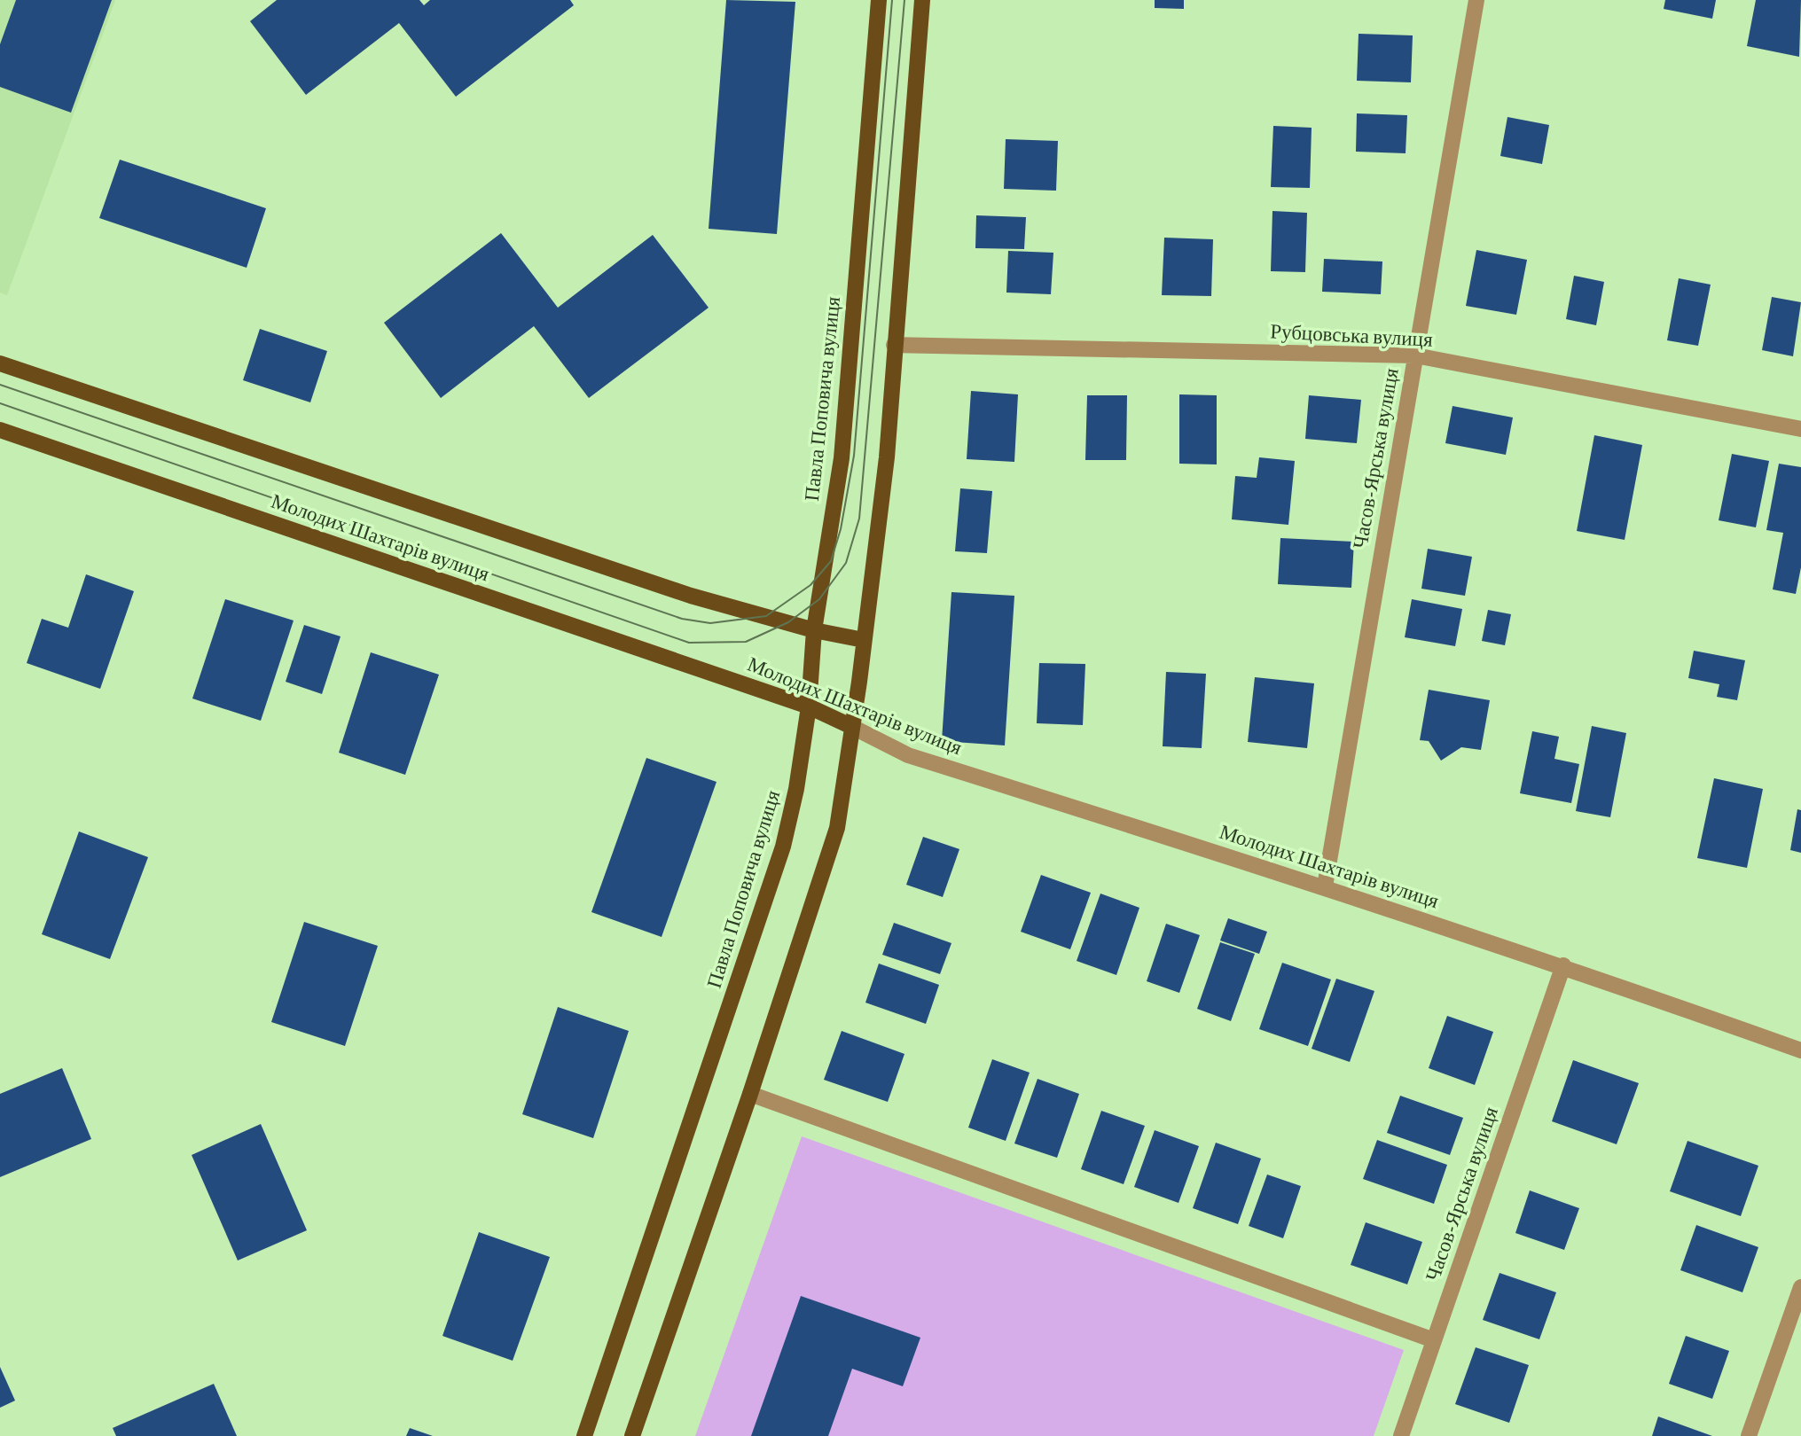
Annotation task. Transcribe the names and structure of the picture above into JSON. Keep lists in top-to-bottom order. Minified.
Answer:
{"streets":{"main road":["Павла Поповича вулиця","Молодих Шахтарів вулиця"],"street":["Рубцовська вулиця","Часов-Ярська вулиця"]},"crossings":[["Рубцовська вулиця","Часов-Ярська вулиця"],["Павла Поповича вулиця","Молодих Шахтарів вулиця"],["Часов-Ярська вулиця","Молодих Шахтарів вулиця"]]}
